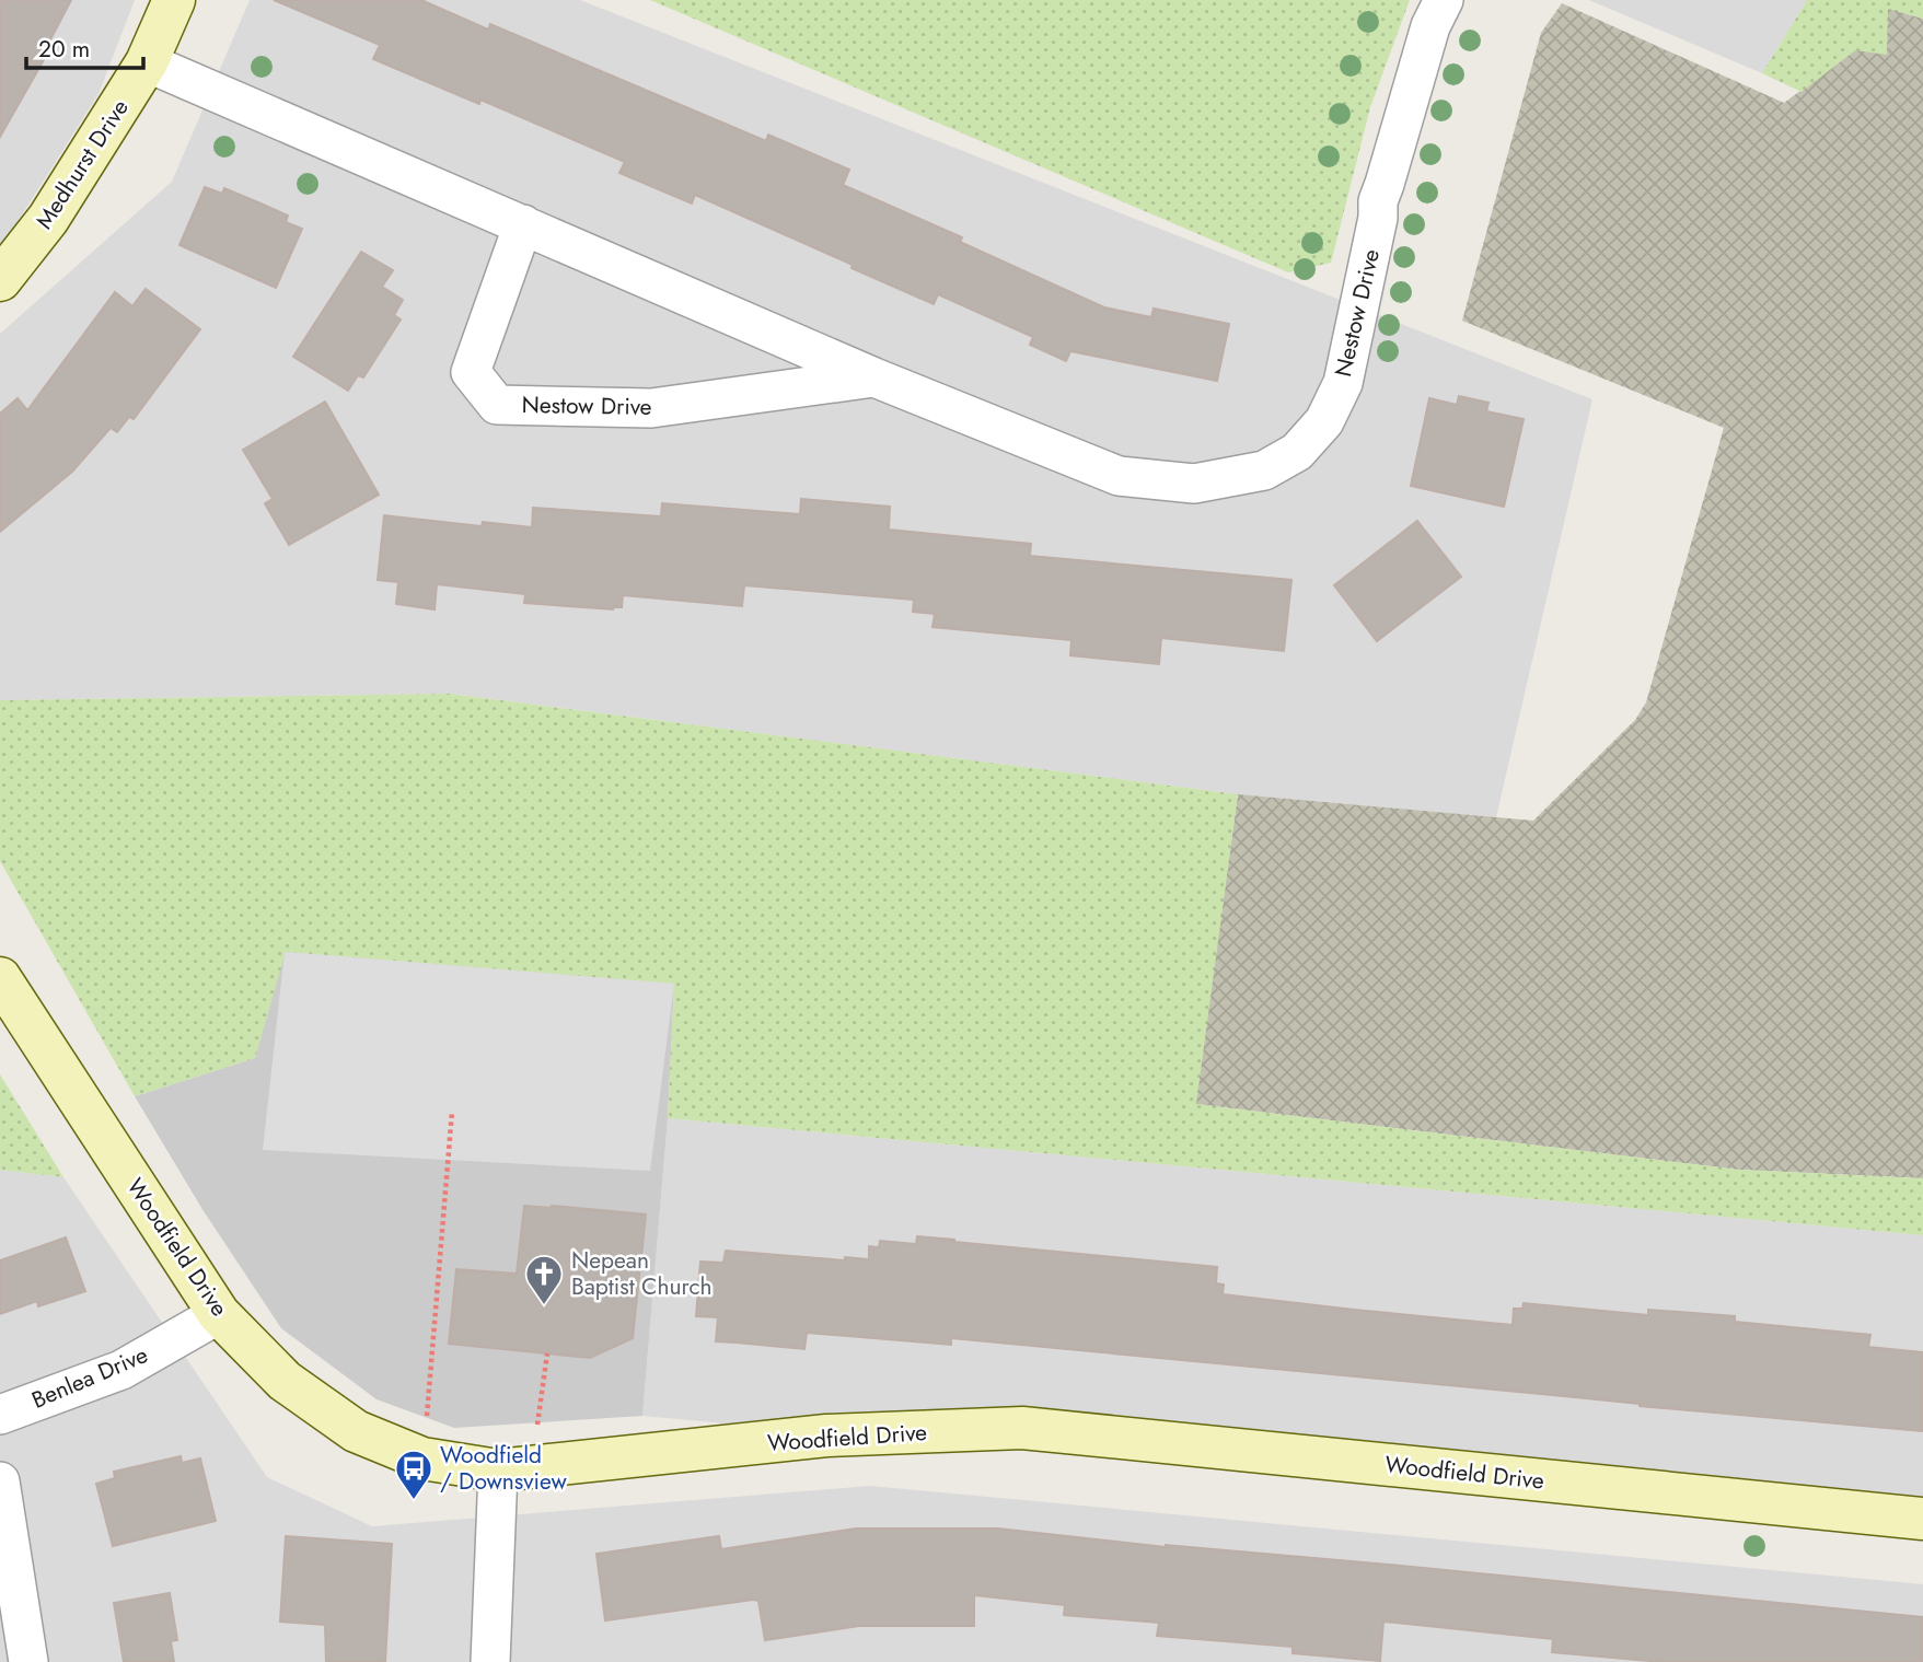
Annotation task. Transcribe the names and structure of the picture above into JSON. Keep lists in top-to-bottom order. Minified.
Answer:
{"streets":{"street":["Medhurst Drive","Nestow Drive","Woodfield Drive","Benlea Drive"]},"crossings":[["Medhurst Drive","Nestow Drive"],["Woodfield Drive","Benlea Drive"]],"places":{"church":["Nepean Baptist Church"],"bus stop":["Woodfield / Downsview"]},"scale_bar":"20 m"}
